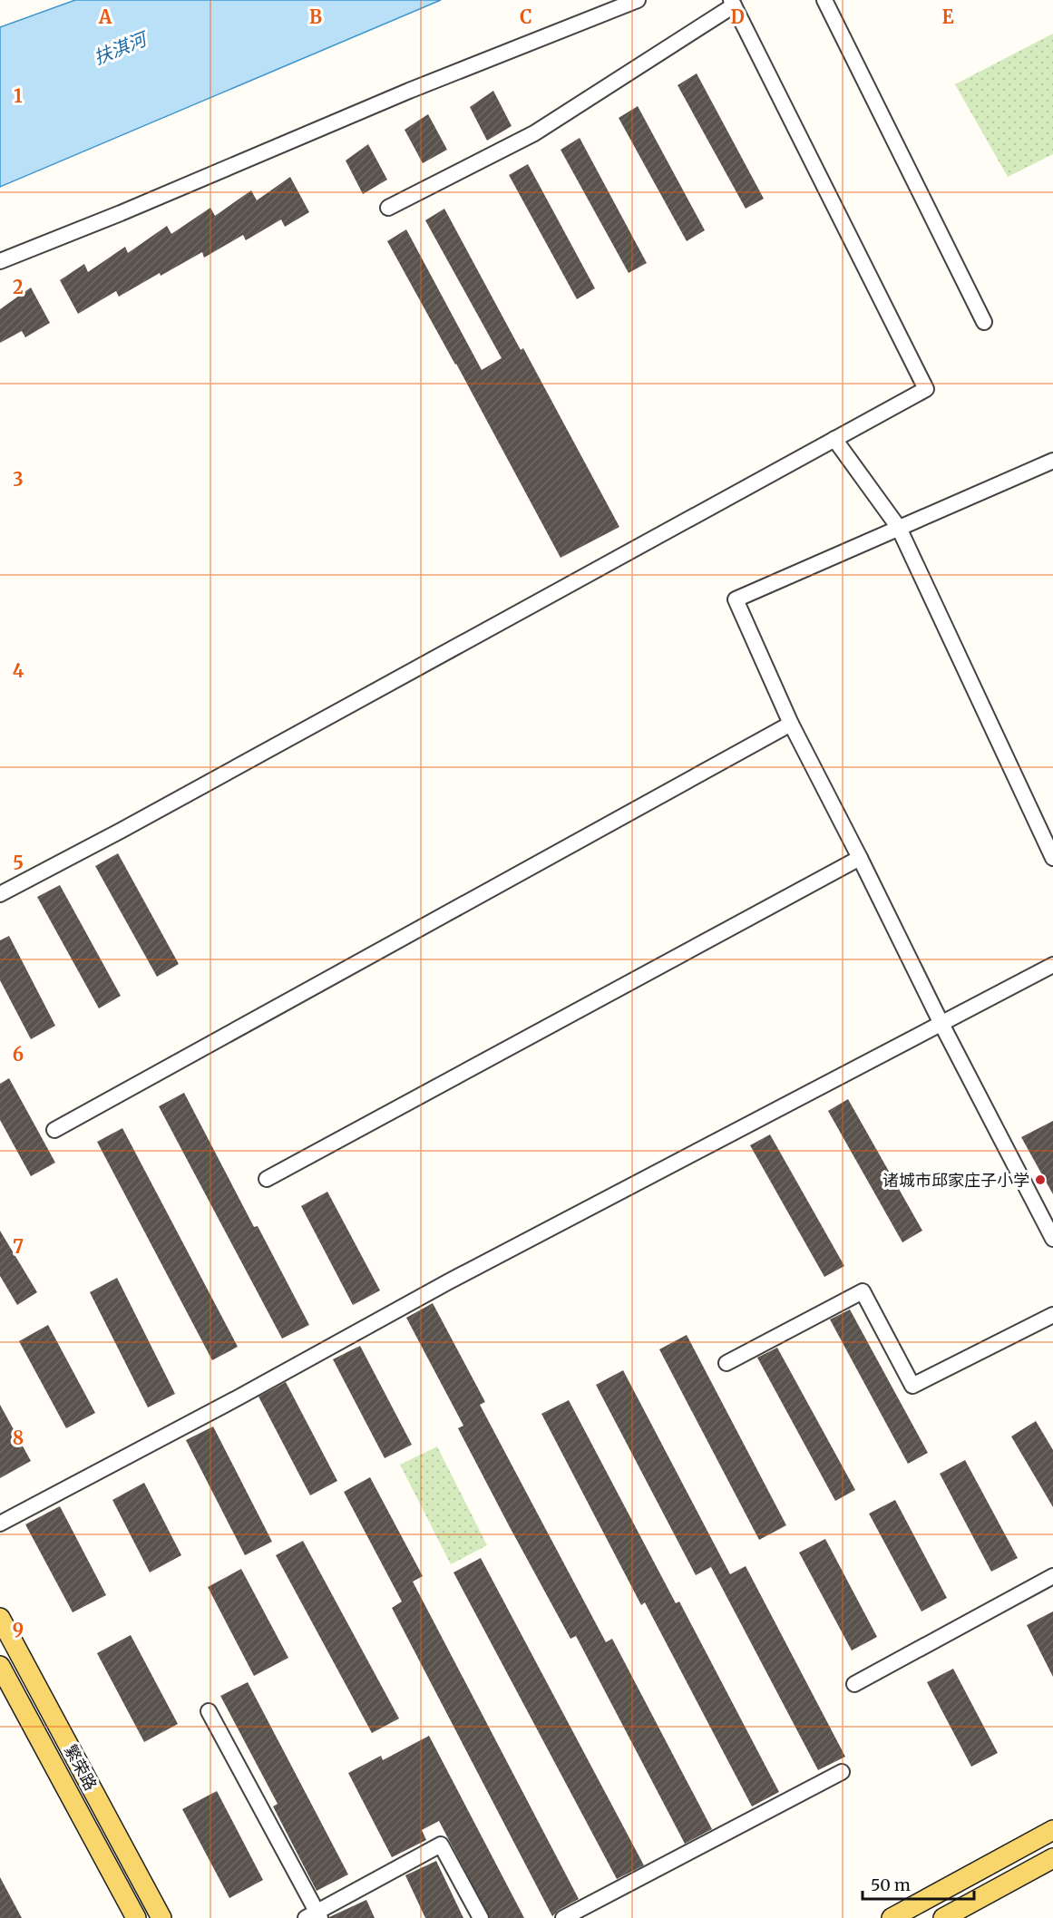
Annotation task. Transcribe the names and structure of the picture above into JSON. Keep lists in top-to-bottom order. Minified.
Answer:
{"streets":{"main road":["繁荣路"]},"water":["扶淇河"],"places":["诸城市邱家庄子小学"],"scale_bar":"50 m","grid":{"columns":["A","B","C","D","E"],"rows":["1","2","3","4","5","6","7","8","9"]}}
